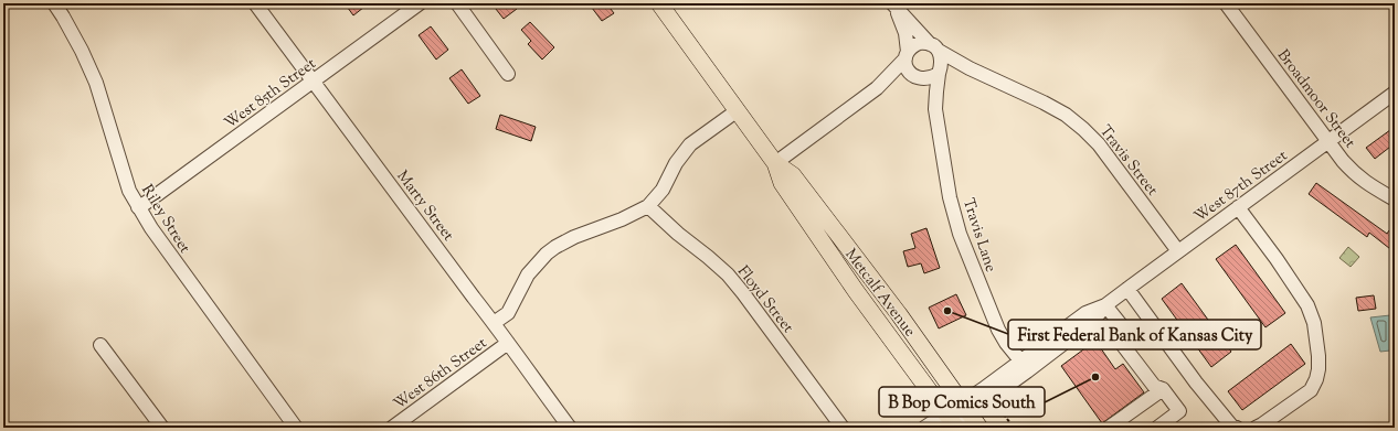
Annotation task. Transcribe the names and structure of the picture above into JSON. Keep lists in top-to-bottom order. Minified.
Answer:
{"streets":{"main road":["Metcalf Avenue"],"street":["West 85th Street","Broadmoor Street","Travis Street","West 87th Street","Marty Street","Riley Street","Travis Lane","Floyd Street","West 86th Street"]},"crossings":[["West 85th Street","Marty Street"],["West 85th Street","Riley Street"],["Broadmoor Street","West 87th Street"],["Travis Street","West 87th Street"],["Travis Street","Travis Lane"],["West 87th Street","Travis Lane"],["West 87th Street","Metcalf Avenue"],["Marty Street","West 86th Street"],["Metcalf Avenue","West 86th Street"],["Floyd Street","West 86th Street"]],"places":["First Federal Bank of Kansas City","B Bop Comics South"]}
